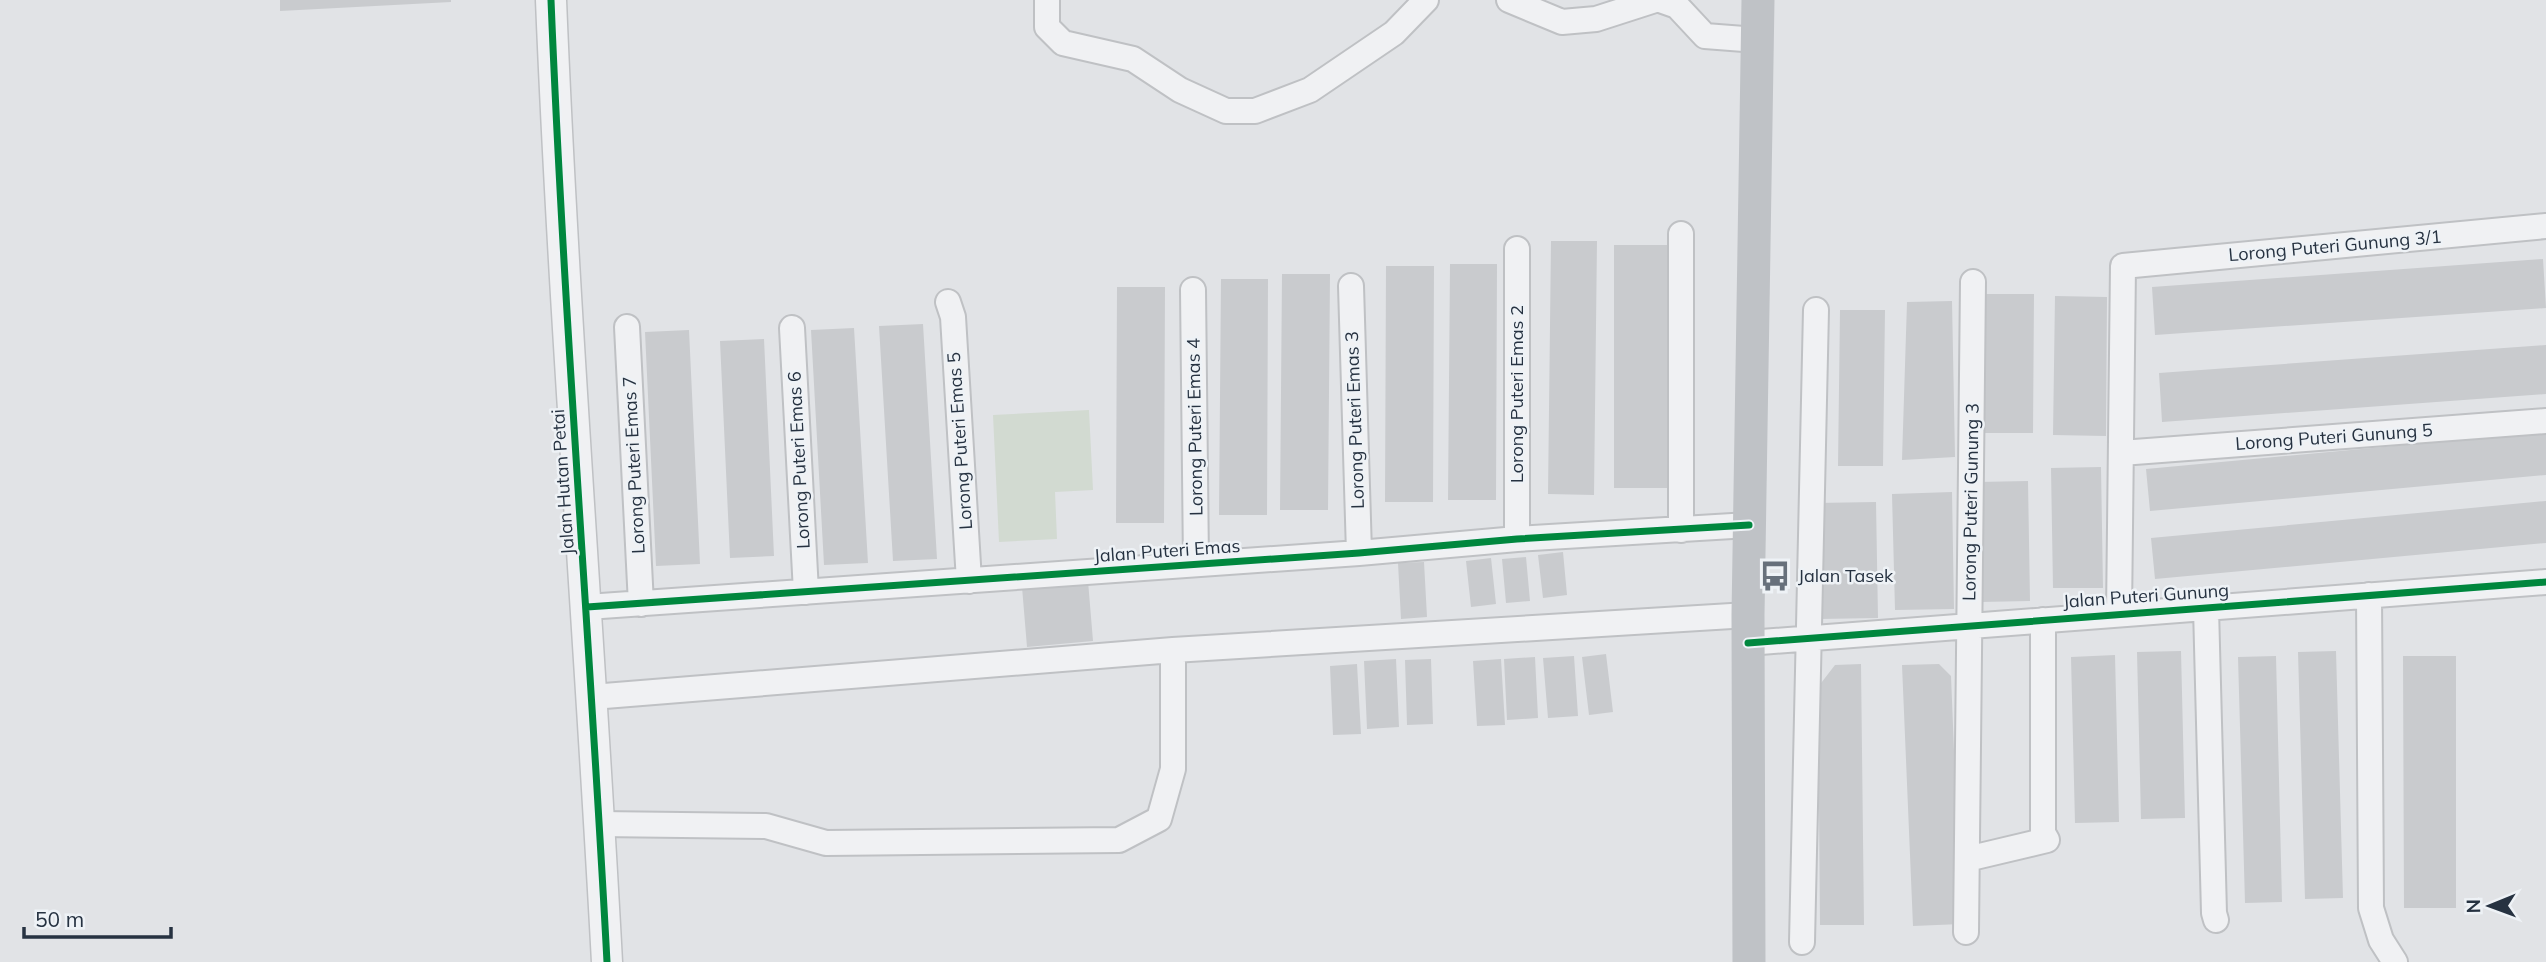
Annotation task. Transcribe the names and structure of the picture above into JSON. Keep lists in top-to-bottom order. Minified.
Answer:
{"streets":{"street":["Lorong Puteri Gunung 3/1","Lorong Puteri Emas 2","Lorong Puteri Emas 3","Lorong Puteri Emas 4","Lorong Puteri Gunung 5","Lorong Puteri Emas 5","Lorong Puteri Emas 6","Lorong Puteri Emas 7","Jalan Hutan Petai","Lorong Puteri Gunung 3","Jalan Puteri Emas","Jalan Puteri Gunung"]},"crossings":[["Lorong Puteri Gunung 3/1","Lorong Puteri Gunung 5"],["Lorong Puteri Emas 2","Jalan Puteri Emas"],["Lorong Puteri Emas 3","Jalan Puteri Emas"],["Lorong Puteri Emas 4","Jalan Puteri Emas"],["Lorong Puteri Emas 5","Jalan Puteri Emas"],["Lorong Puteri Emas 6","Jalan Puteri Emas"],["Lorong Puteri Emas 7","Jalan Puteri Emas"],["Jalan Hutan Petai","Jalan Puteri Emas"],["Jalan Hutan Petai","Jalan Puteri Gunung"],["Lorong Puteri Gunung 3","Jalan Puteri Gunung"]],"places":{"bus stop":["Jalan Tasek"]},"scale_bar":"50 m","north":"left"}
